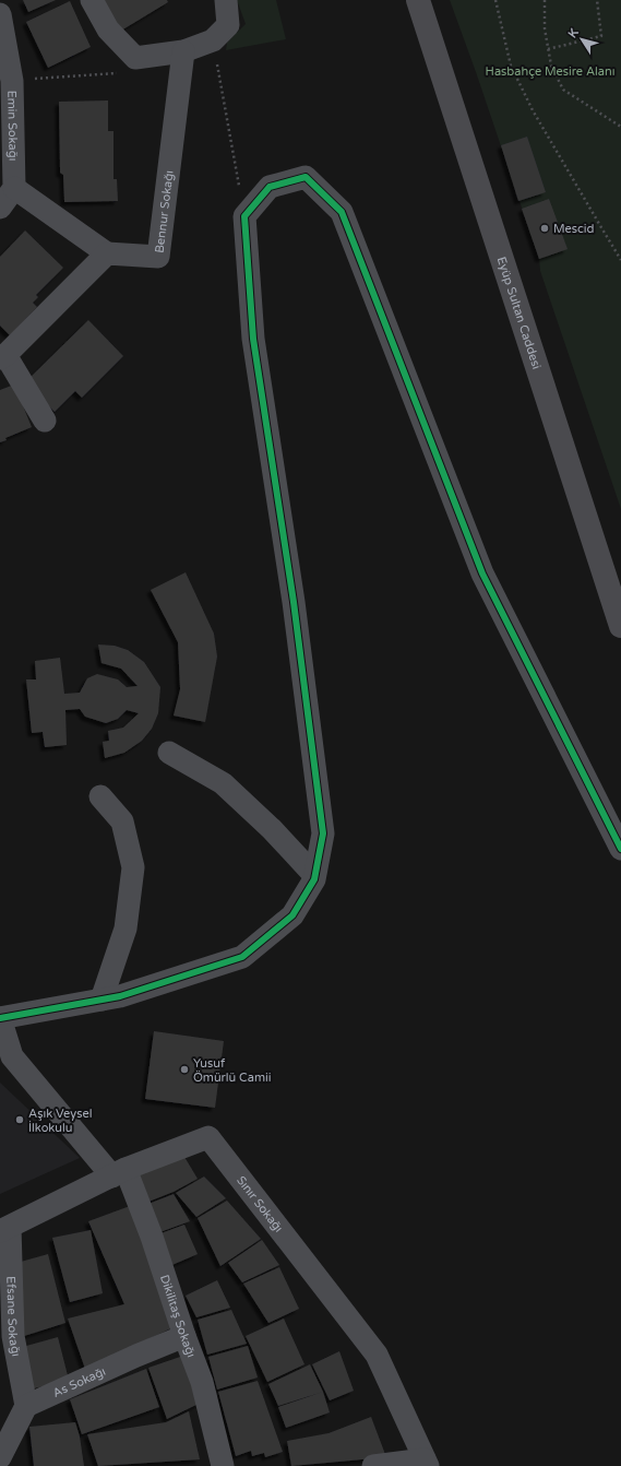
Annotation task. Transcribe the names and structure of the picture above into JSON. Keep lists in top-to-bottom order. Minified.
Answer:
{"streets":{"main road":["Eyüp Sultan Caddesi"],"street":["Emin Sokağı","Bennur Sokağı","Sınır Sokağı","Efsane Sokağı","Dikilitaş Sokağı","As Sokağı"]},"crossings":[["Sınır Sokağı","Efsane Sokağı"],["Sınır Sokağı","Dikilitaş Sokağı"],["Efsane Sokağı","As Sokağı"],["Dikilitaş Sokağı","As Sokağı"]],"parks":["Hasbahçe Mesire Alanı"],"places":["Mescid","Yusuf Ömürlü Camii","Aşık Veysel İlkokulu"],"north":"top left"}
